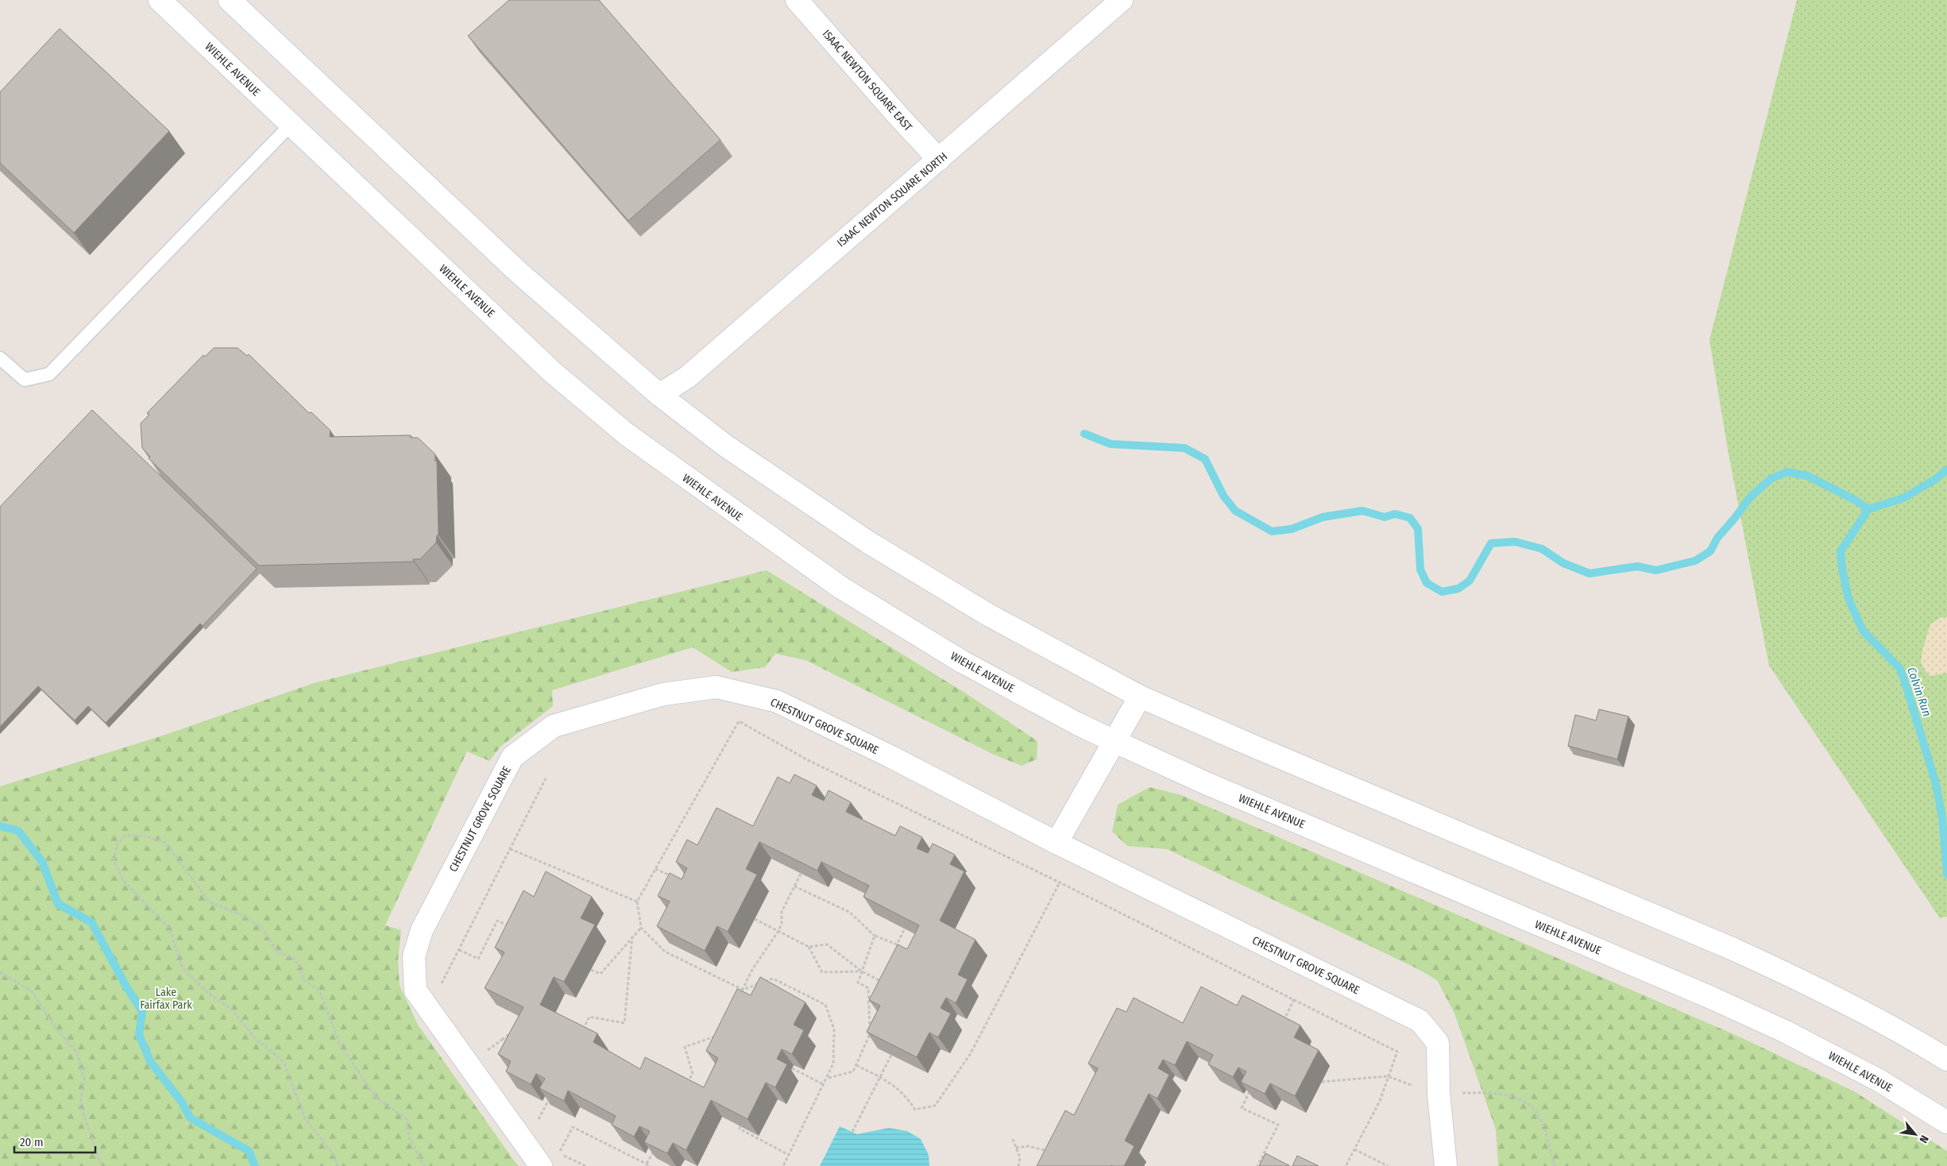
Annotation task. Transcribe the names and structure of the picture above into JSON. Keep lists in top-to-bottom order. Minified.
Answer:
{"streets":{"main road":["WIEHLE AVENUE","ISAAC NEWTON SQUARE EAST","ISAAC NEWTON SQUARE NORTH","CHESTNUT GROVE SQUARE"]},"crossings":[["ISAAC NEWTON SQUARE EAST","ISAAC NEWTON SQUARE NORTH"]],"water":["Colvin Run"],"parks":["Lake Fairfax Park"],"scale_bar":"20 m","north":"bottom right"}
